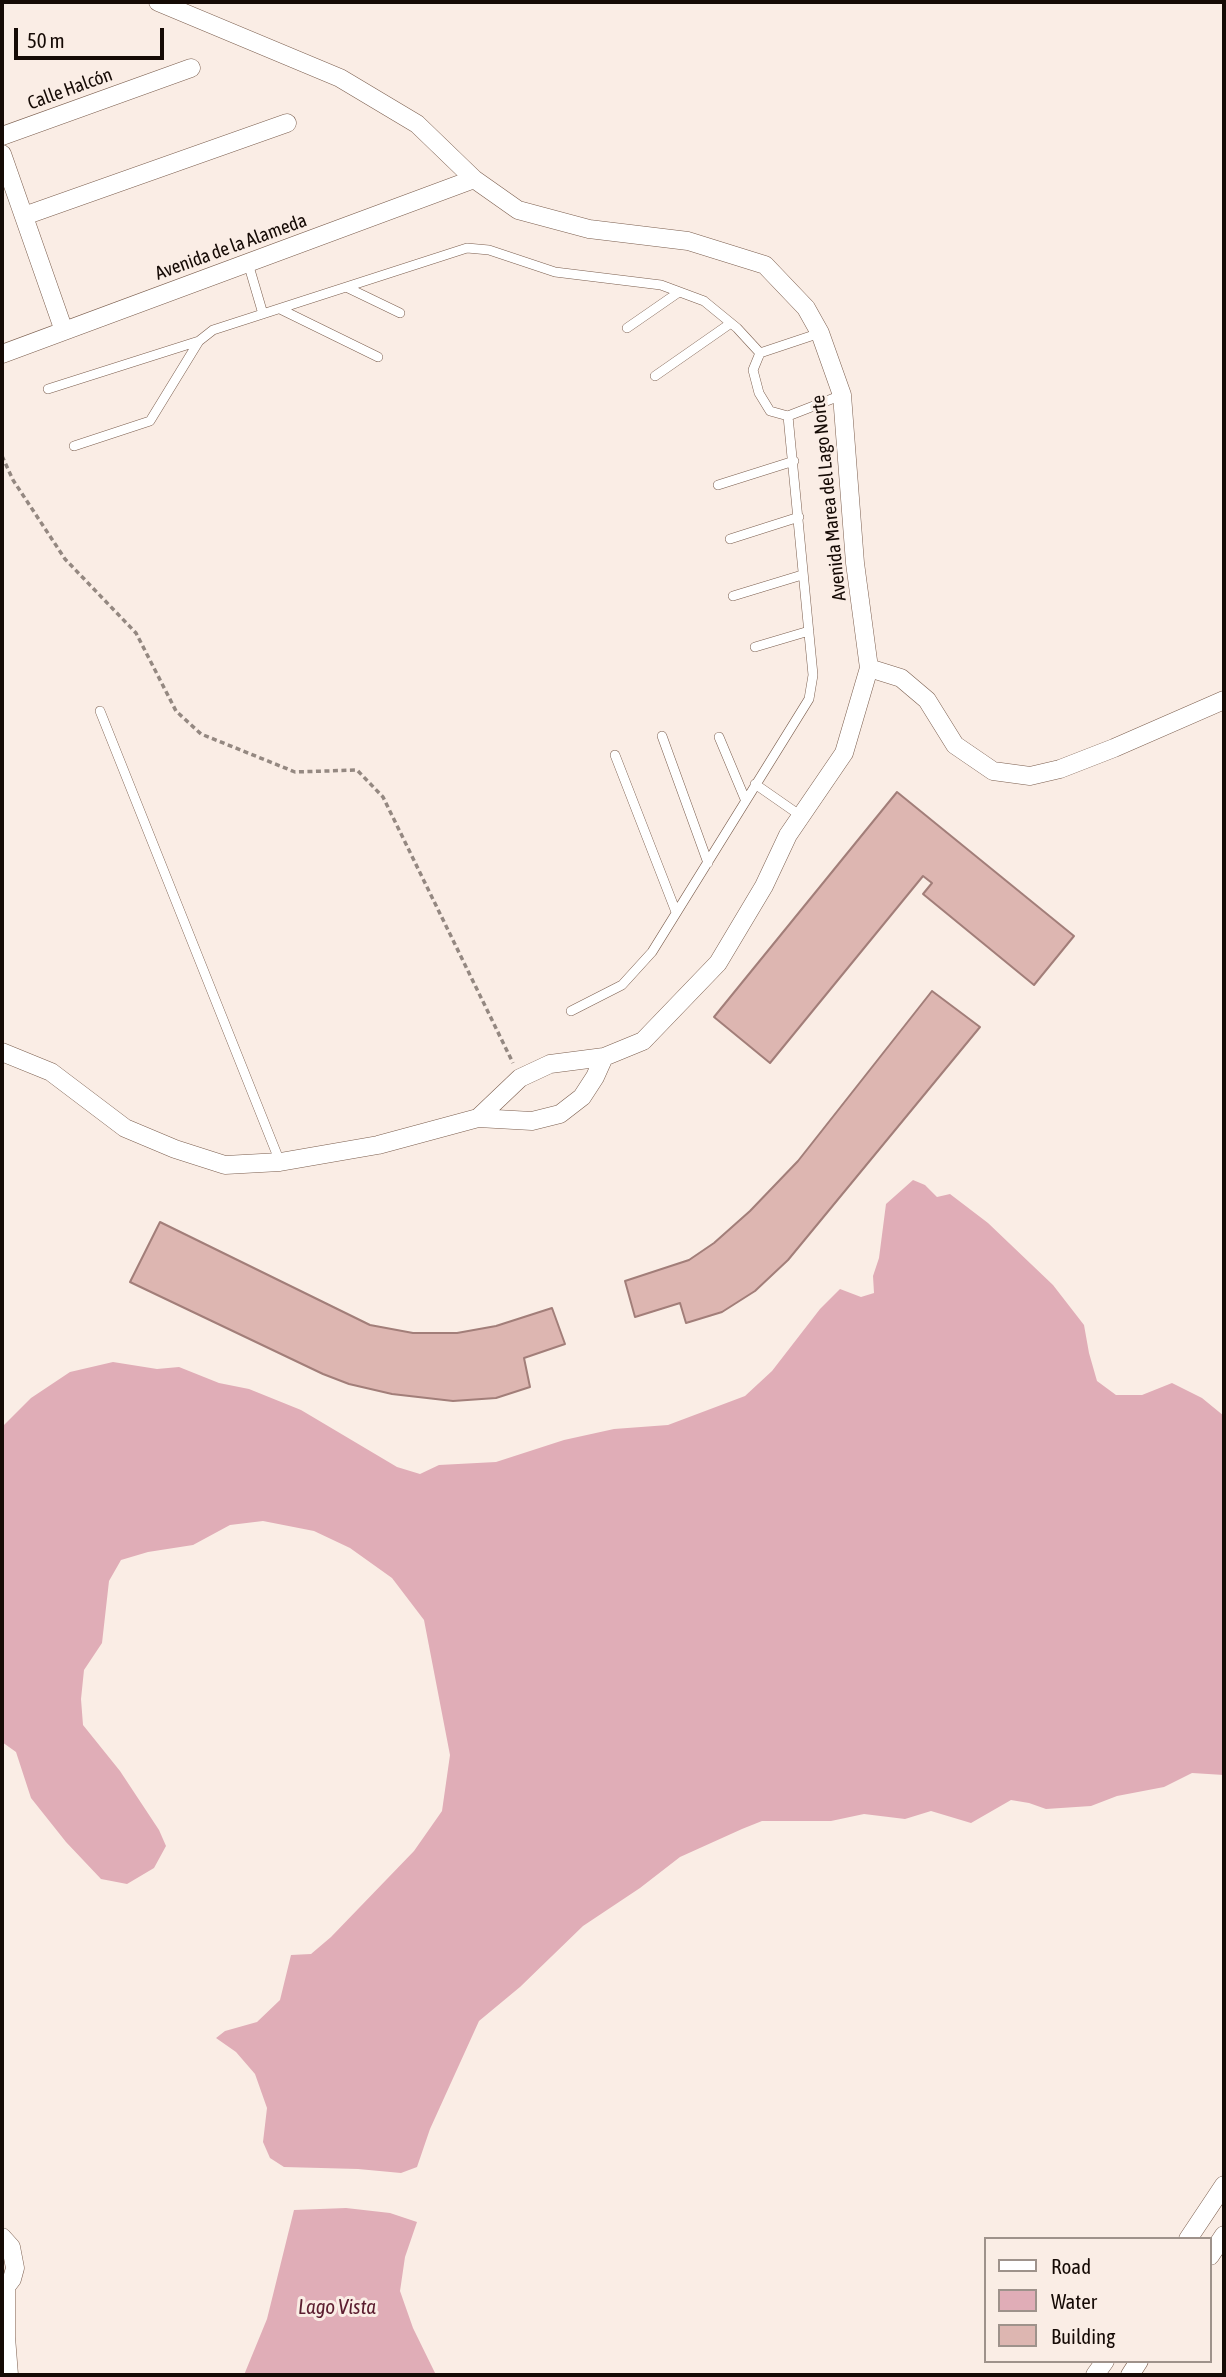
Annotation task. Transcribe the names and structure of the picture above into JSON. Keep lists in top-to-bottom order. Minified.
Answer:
{"streets":{"street":["Calle Halcón","Avenida de la Alameda","Avenida Marea del Lago Norte"]},"crossings":[["Avenida de la Alameda","Avenida Marea del Lago Norte"]],"water":["Lago Vista"],"legend":["Road","Water","Building"],"scale_bar":"50 m"}
